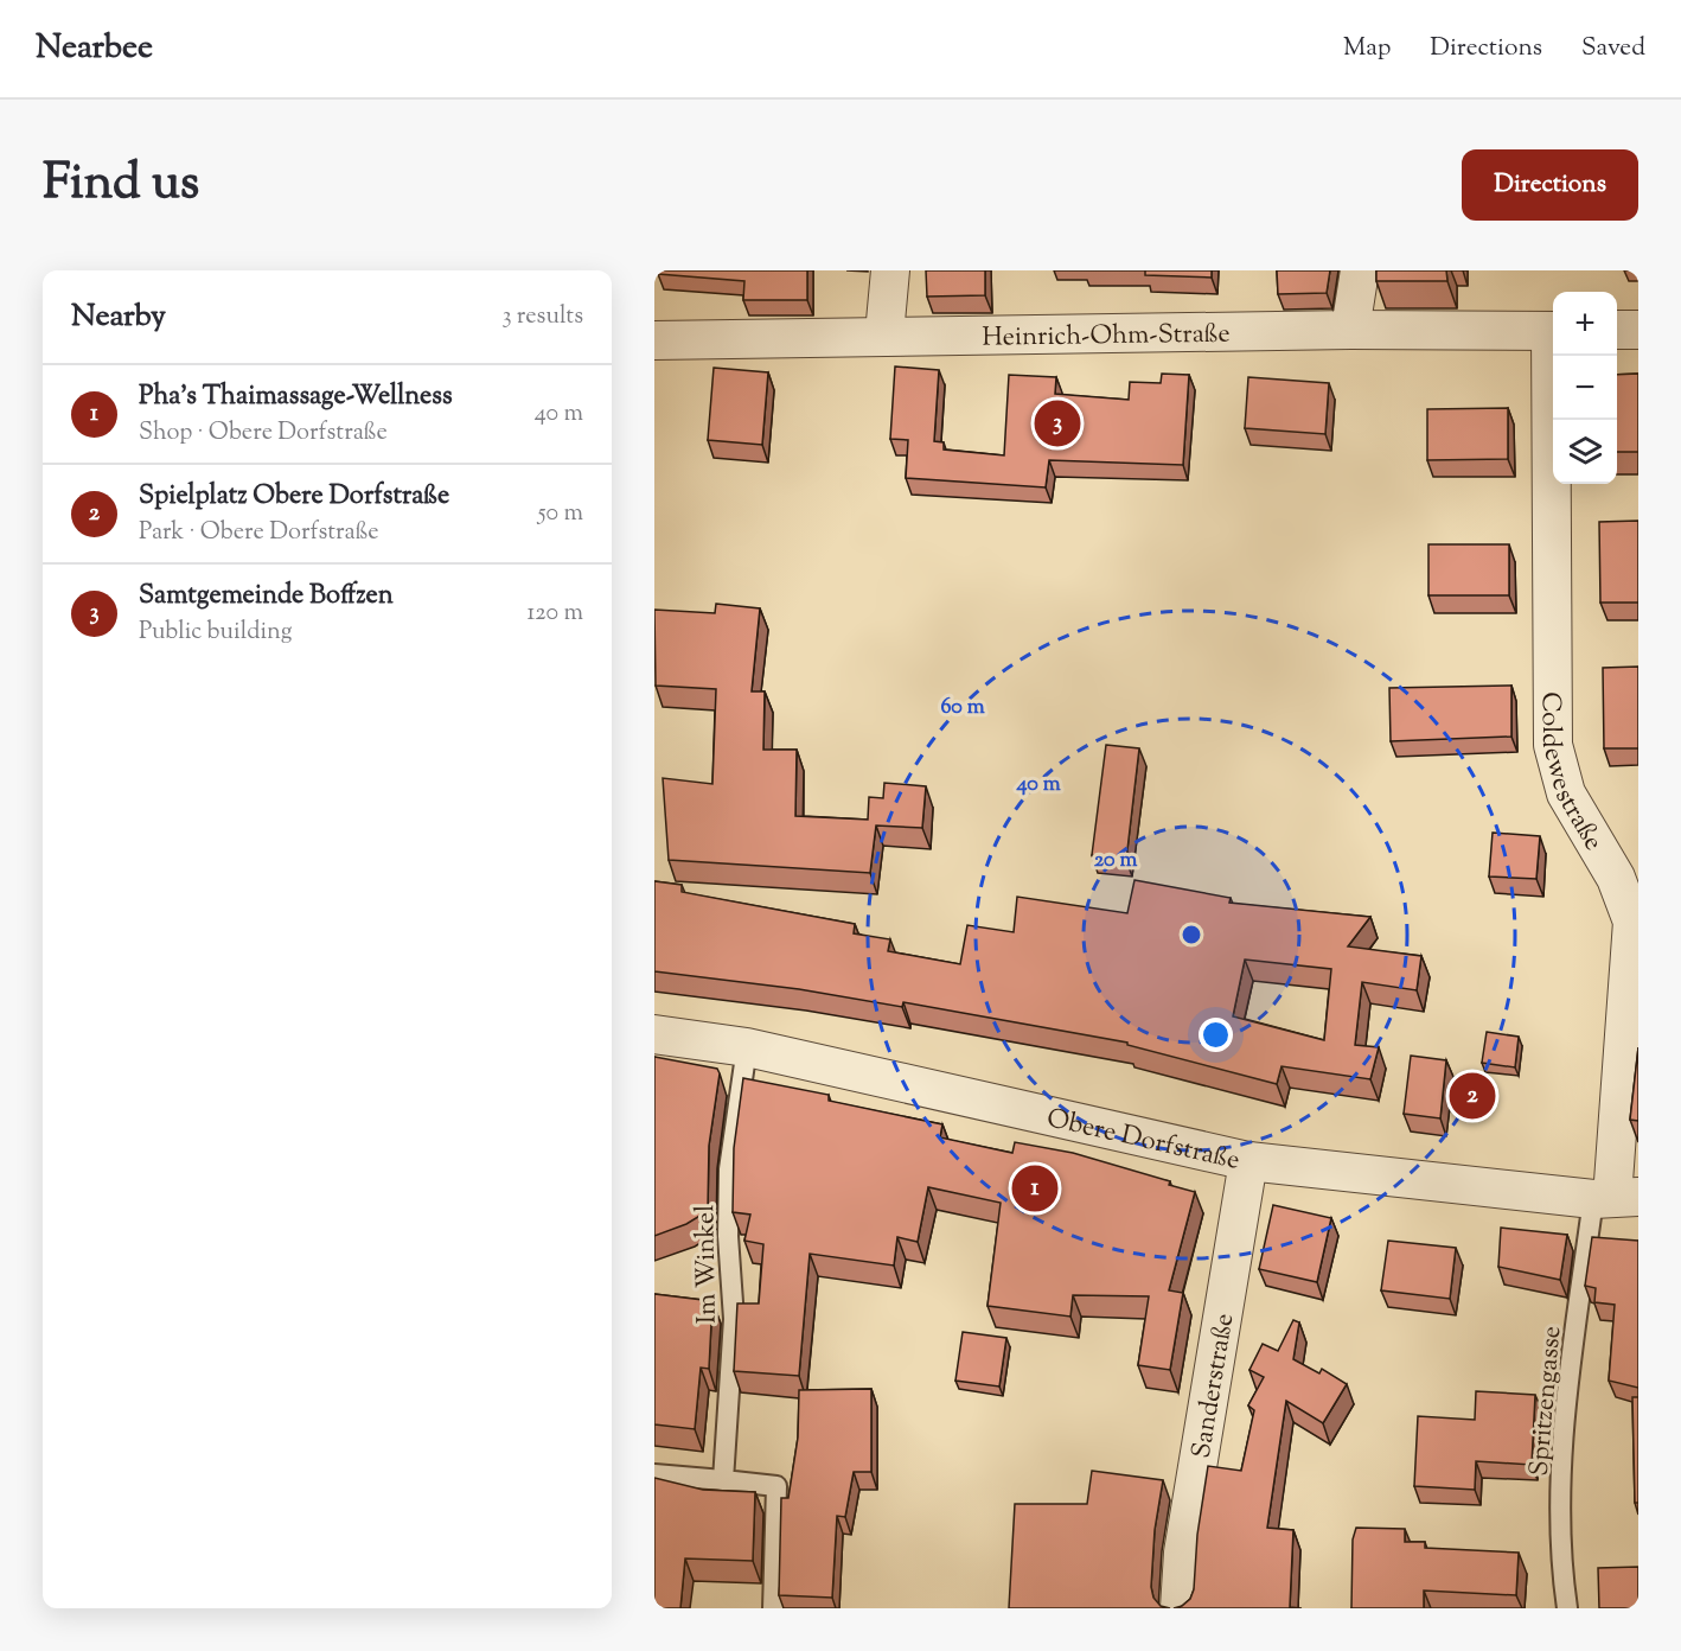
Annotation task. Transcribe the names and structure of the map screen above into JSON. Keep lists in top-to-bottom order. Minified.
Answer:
{"streets":{"street":["Heinrich-Ohm-Straße","Coldewestraße","Obere Dorfstraße","Sanderstraße"],"lane":["Im Winkel","Spritzengasse"]},"crossings":[["Coldewestraße","Obere Dorfstraße"],["Coldewestraße","Spritzengasse"],["Obere Dorfstraße","Im Winkel"],["Obere Dorfstraße","Sanderstraße"],["Obere Dorfstraße","Spritzengasse"]],"page":{"header":"Nearbee","nav":["Map","Directions","Saved"],"title":"Find us","buttons":"Directions","heading":["Nearby","3 results"],"map_buttons":["+","−"],"list":[{"mark":"1","name":"Pha's Thaimassage-Wellness","note":"Shop · Obere Dorfstraße","value":"40 m"},{"mark":"2","name":"Spielplatz Obere Dorfstraße","note":"Park · Obere Dorfstraße","value":"50 m"},{"mark":"3","name":"Samtgemeinde Boffzen","note":"Public building","value":"120 m"}],"pins":["3","2","1"]},"rings":["60 m","40 m","20 m"]}
